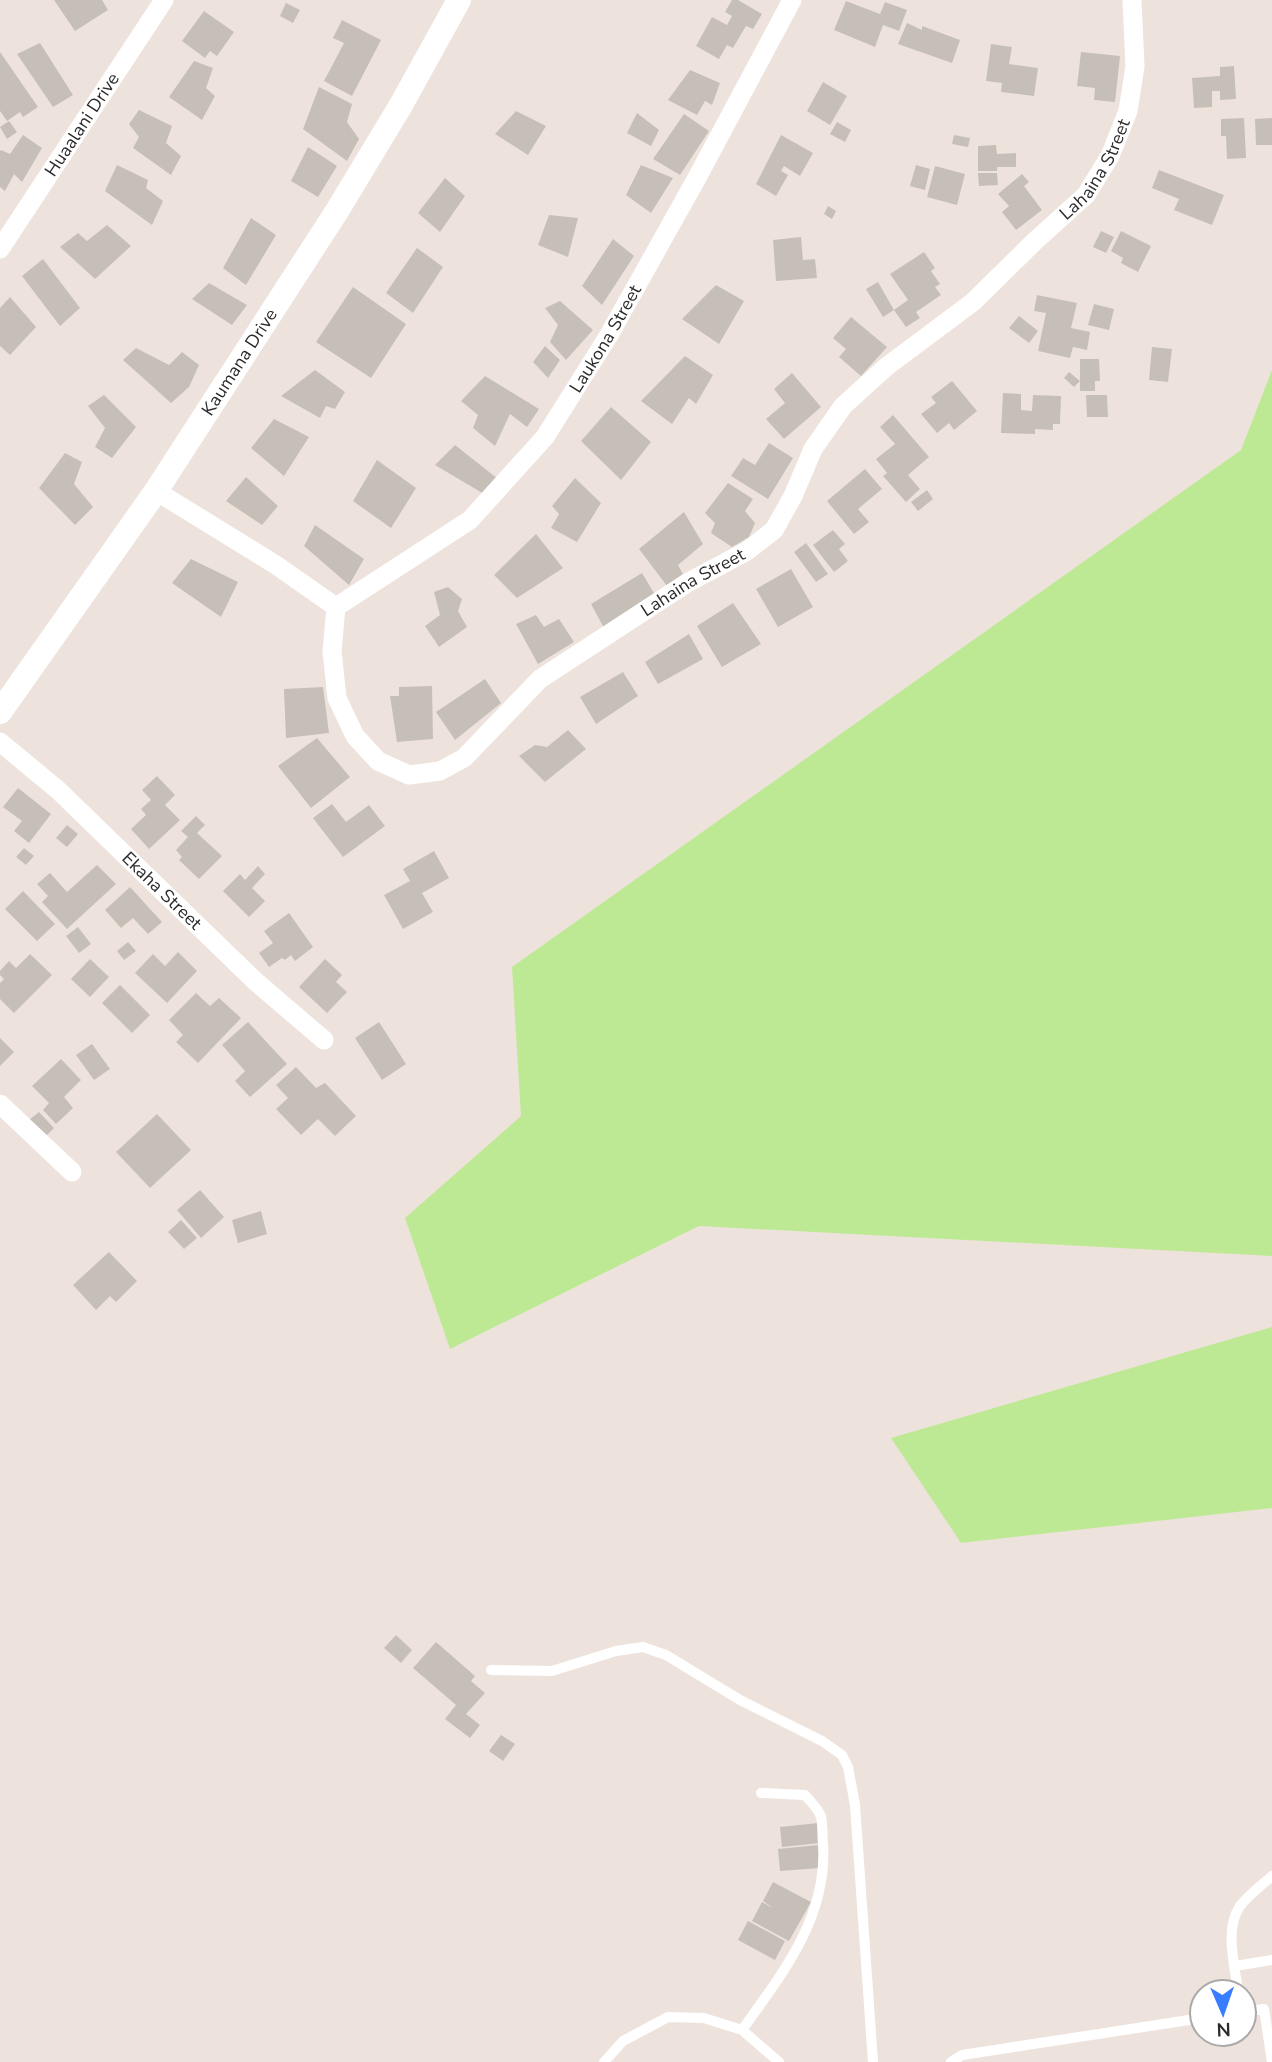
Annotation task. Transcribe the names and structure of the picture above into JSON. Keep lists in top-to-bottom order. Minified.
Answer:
{"streets":{"street":["Huaalani Drive","Lahaina Street","Laukona Street","Kaumana Drive","Ekaha Street"]},"crossings":[["Lahaina Street","Laukona Street"]],"north":"bottom"}
